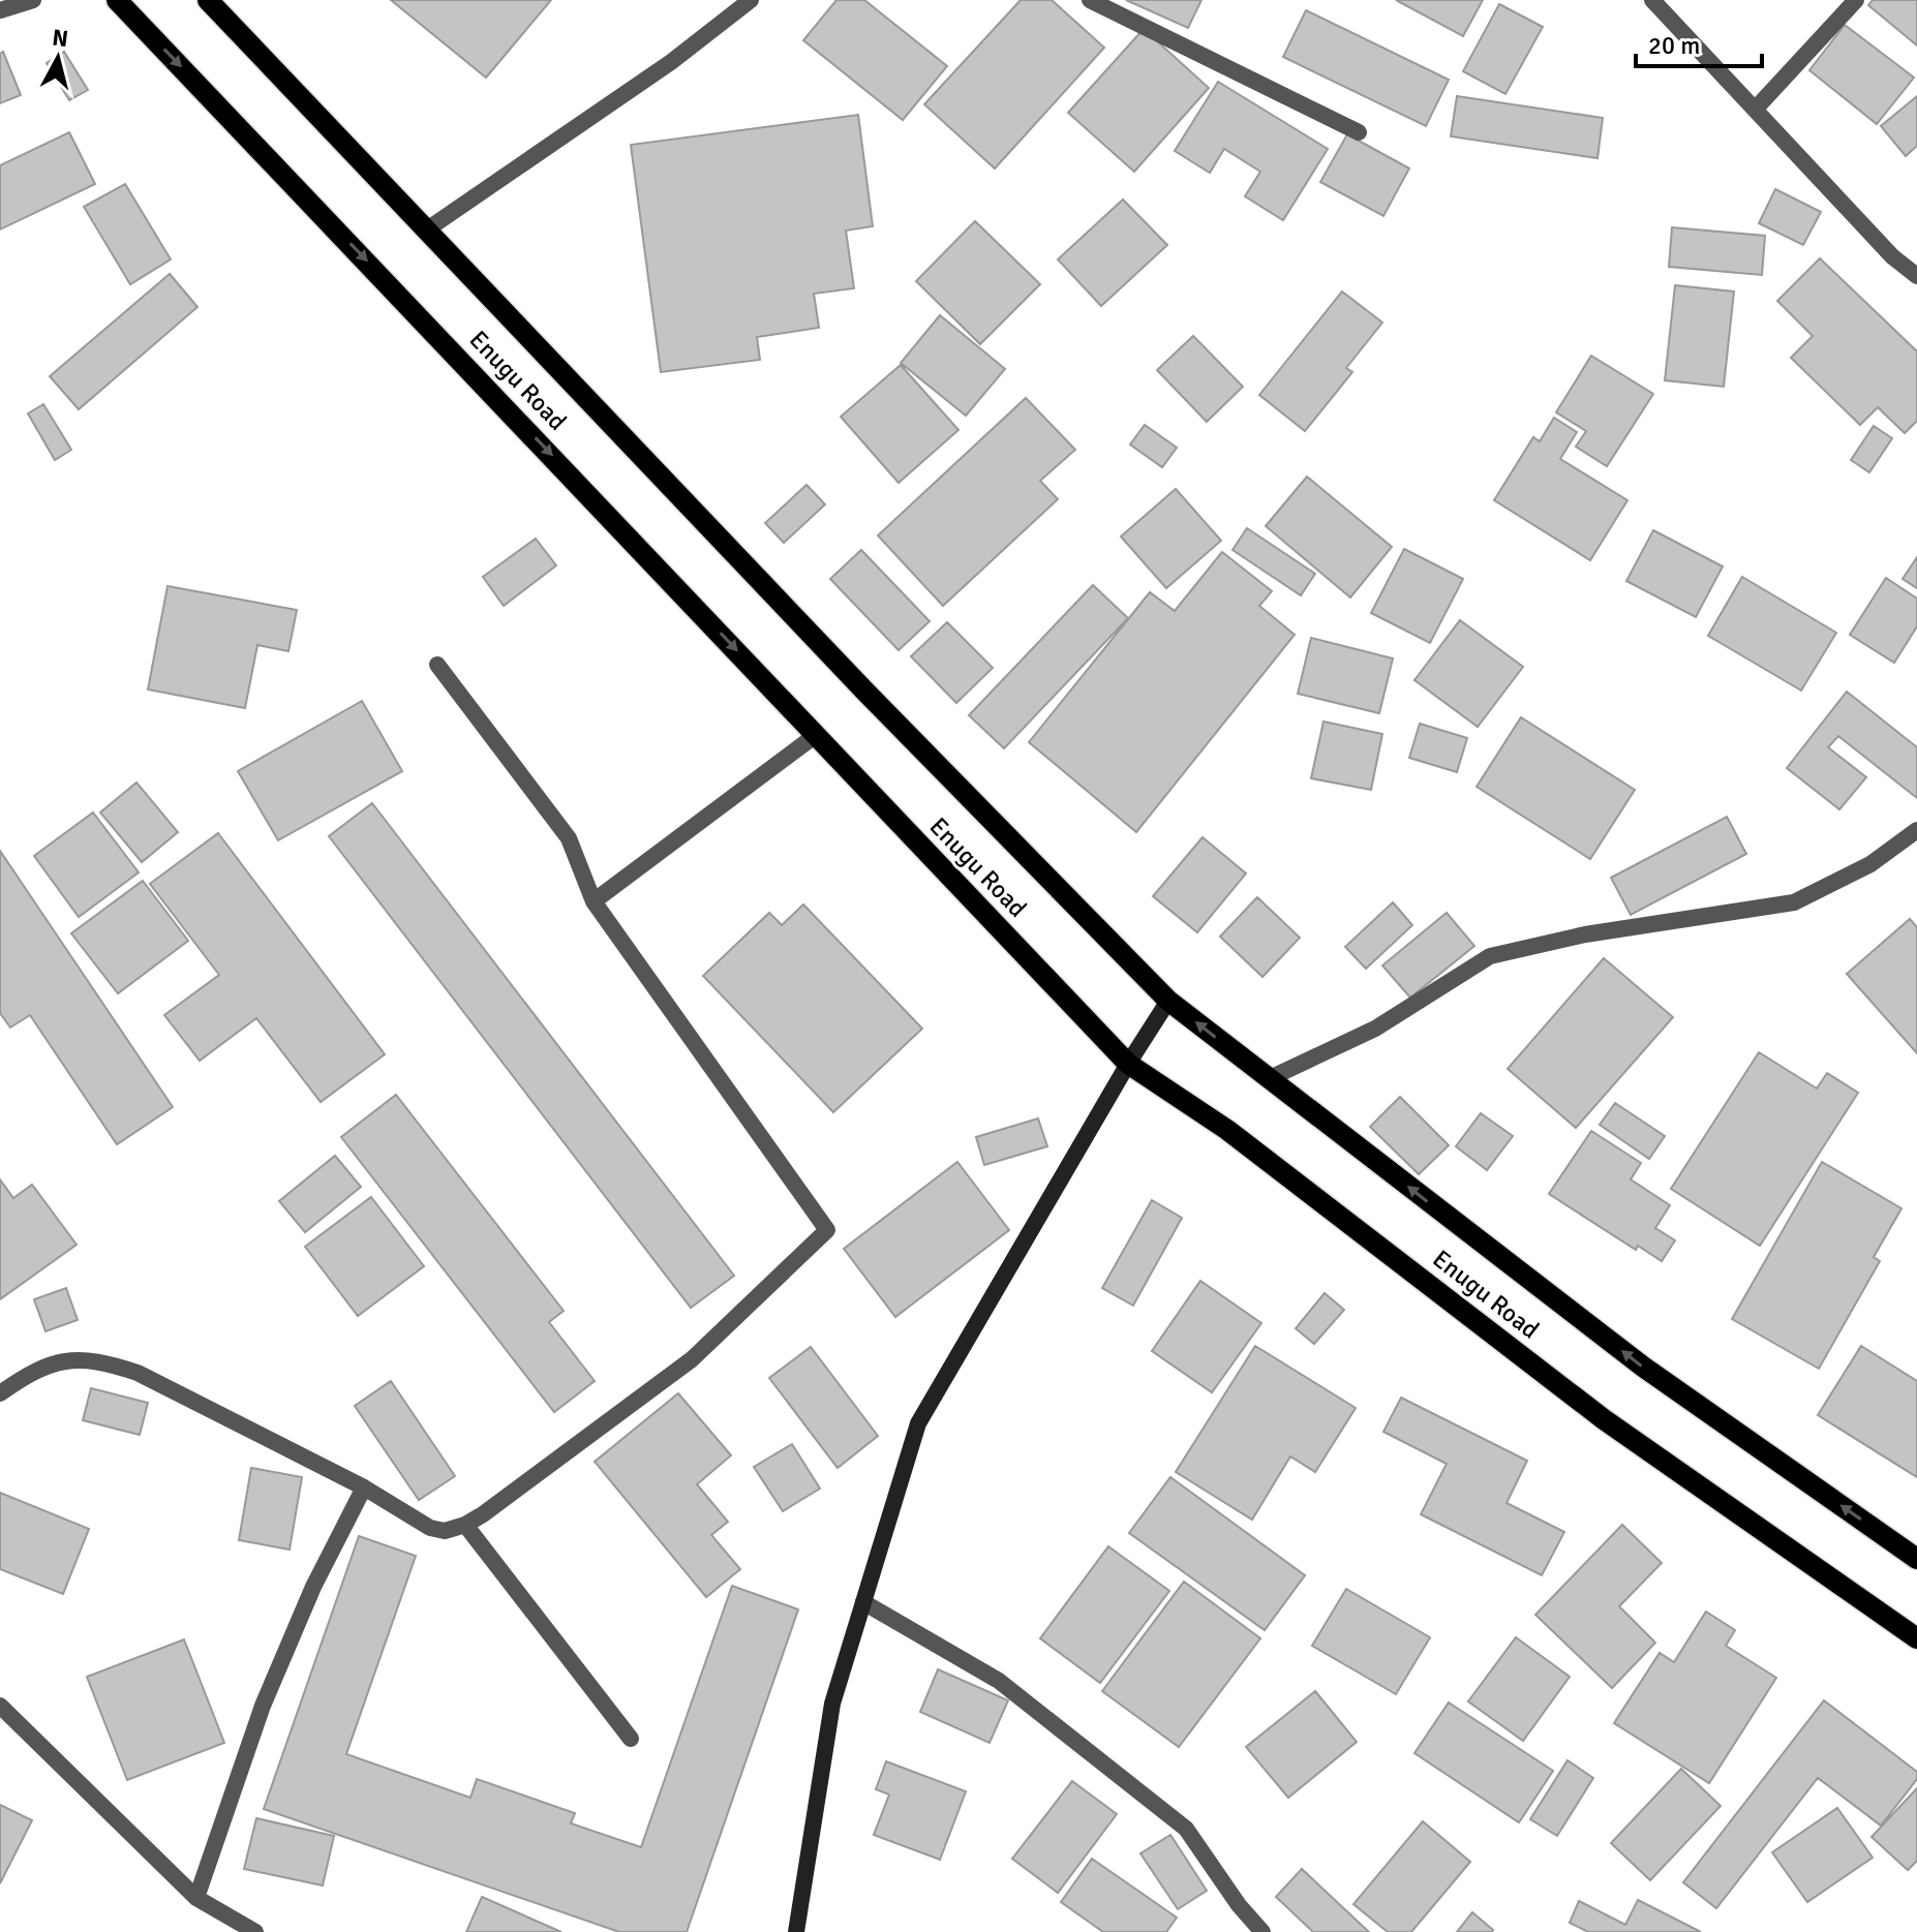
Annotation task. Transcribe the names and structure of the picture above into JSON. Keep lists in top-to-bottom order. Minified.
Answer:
{"streets":{"main road":["Enugu Road"]},"scale_bar":"20 m","north":"top"}
